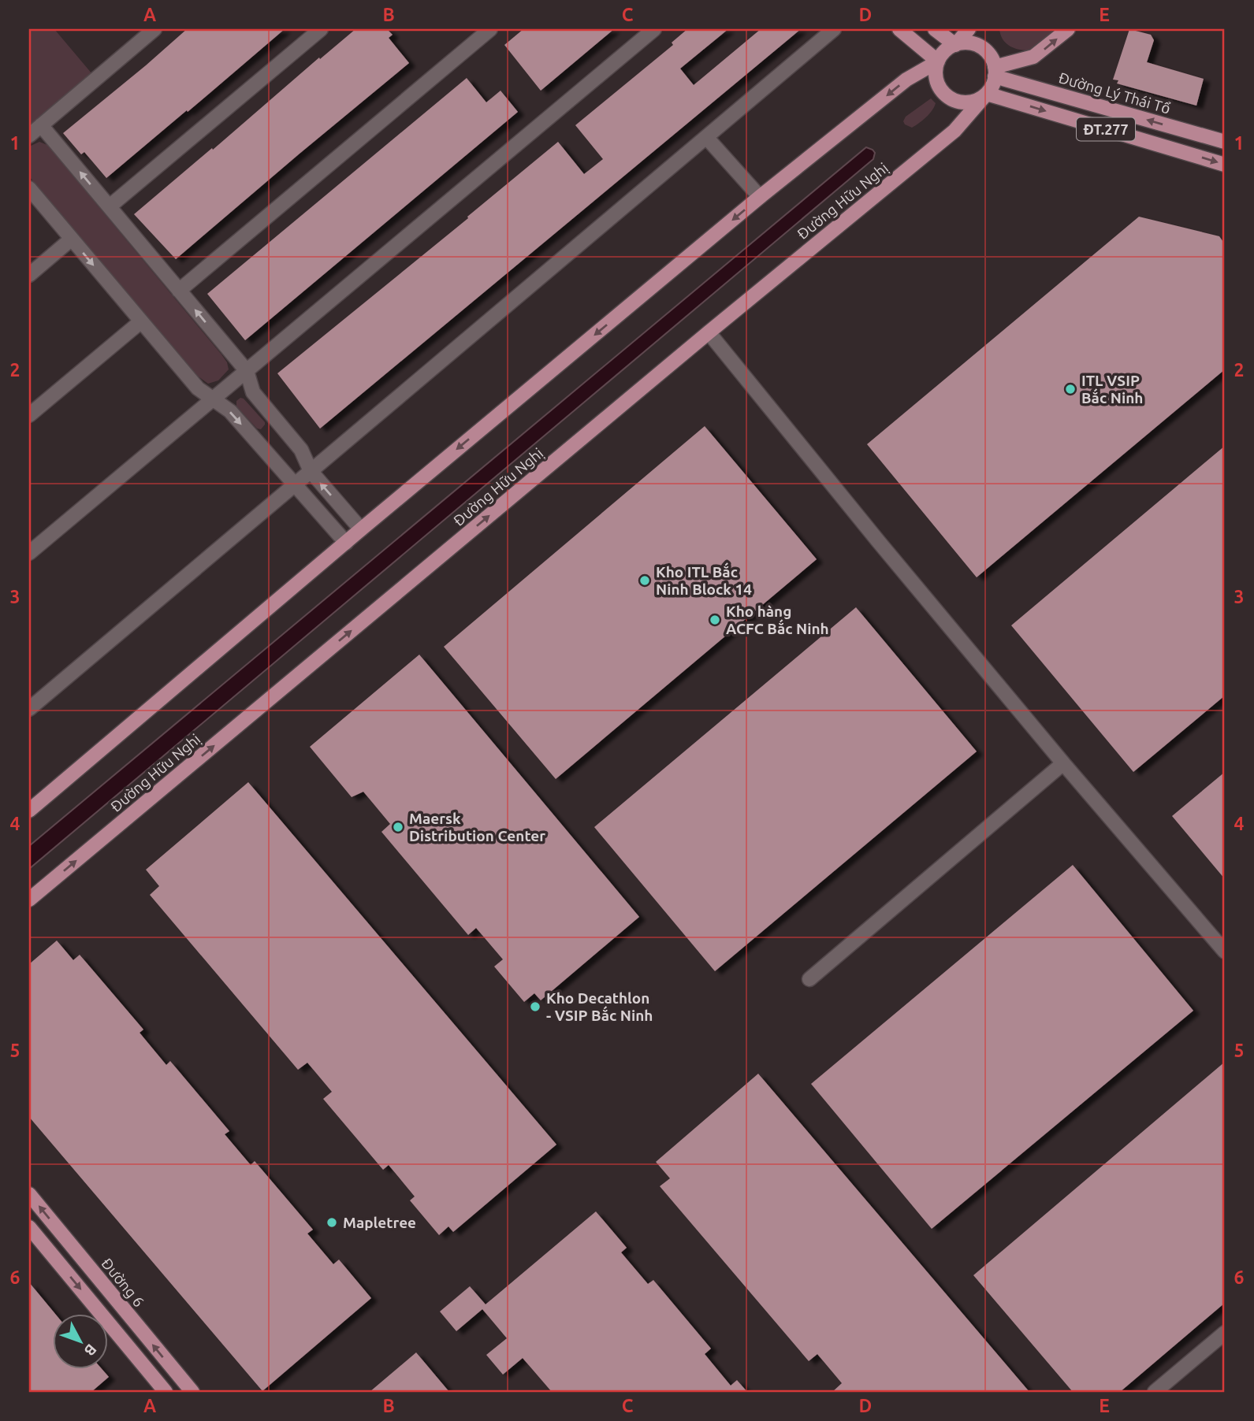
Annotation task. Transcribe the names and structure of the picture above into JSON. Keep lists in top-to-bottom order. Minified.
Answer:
{"streets":{"main road":["Đường Lý Thái Tổ","ĐT.277","Đường Hữu Nghị","Đường 6"]},"crossings":[["Đường Lý Thái Tổ","ĐT.277"],["Đường Lý Thái Tổ","Đường Hữu Nghị"],["ĐT.277","Đường Hữu Nghị"]],"places":["ITL VSIP Bắc Ninh","Kho ITL Bắc Ninh Block 14","Kho hàng ACFC Bắc Ninh","Maersk Distribution Center","Kho Decathlon - VSIP Bắc Ninh","Mapletree"],"north":"bottom right","grid":{"columns":["A","B","C","D","E"],"rows":["1","2","3","4","5","6"]}}
